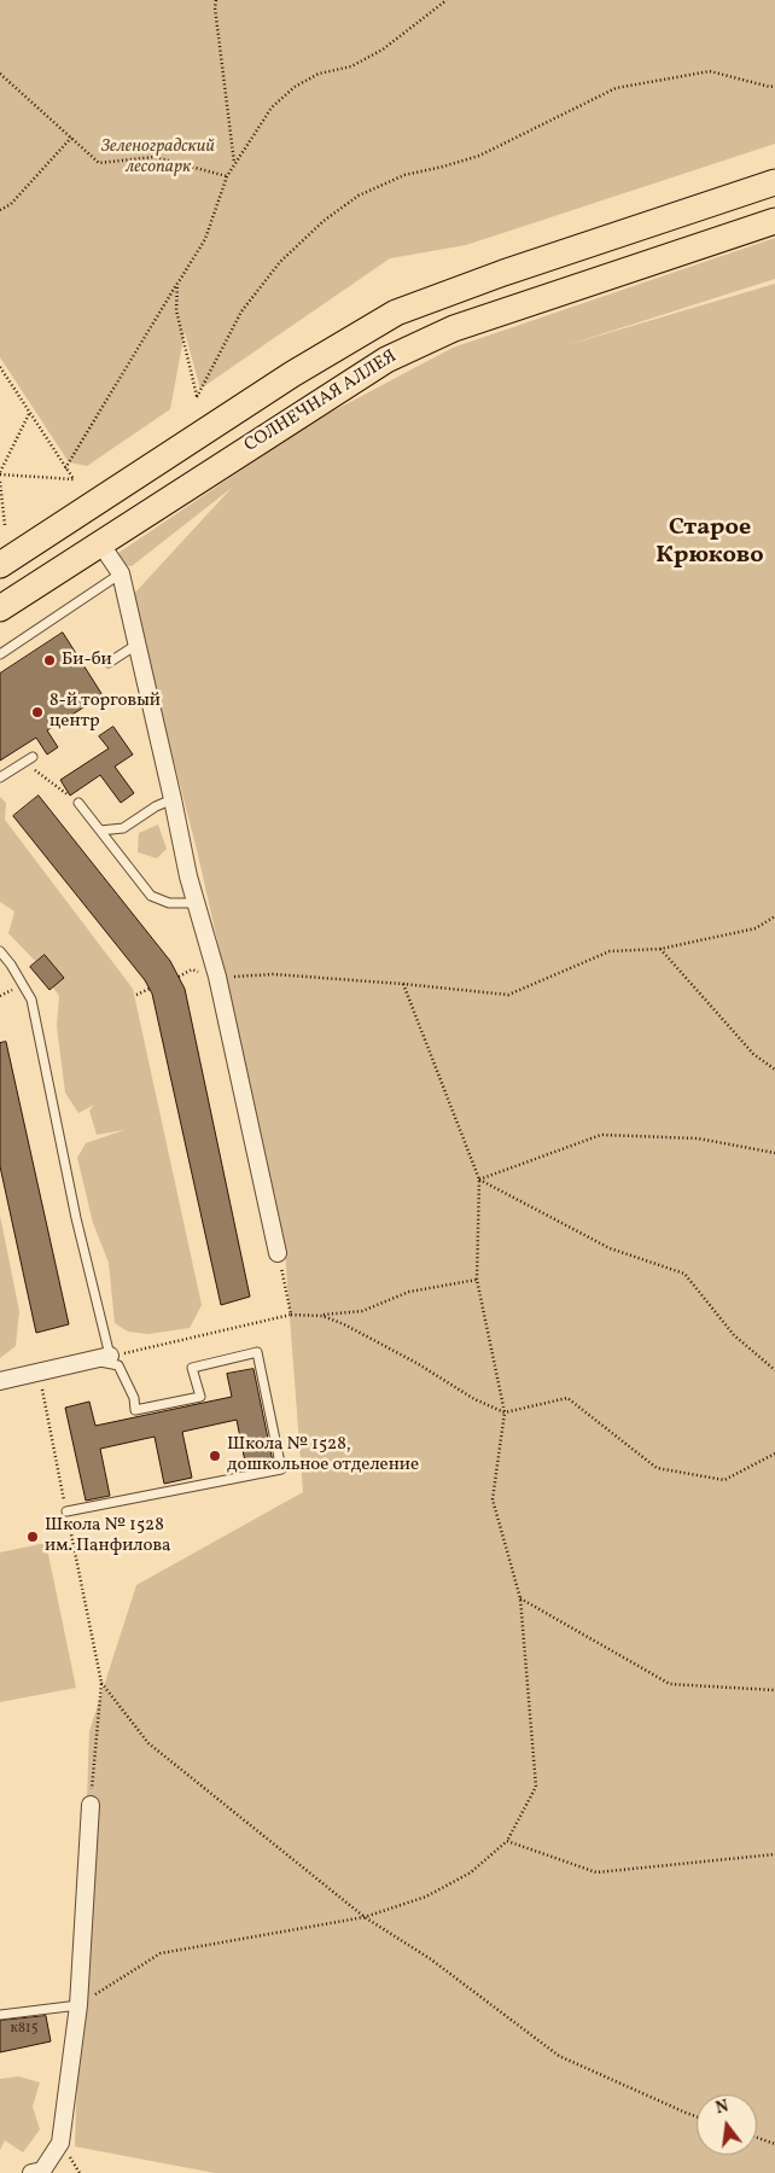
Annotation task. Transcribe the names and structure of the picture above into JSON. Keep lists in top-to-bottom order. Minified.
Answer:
{"streets":{"main road":["СОЛНЕЧНАЯ АЛЛЕЯ"]},"districts":["Старое Крюково"],"parks":["Зеленоградский лесопарк"],"places":["Би-би","8-й торговый центр","Школа № 1528, дошкольное отделение","Школа № 1528 им. Панфилова"],"house_numbers":["к815"],"north":"top"}
